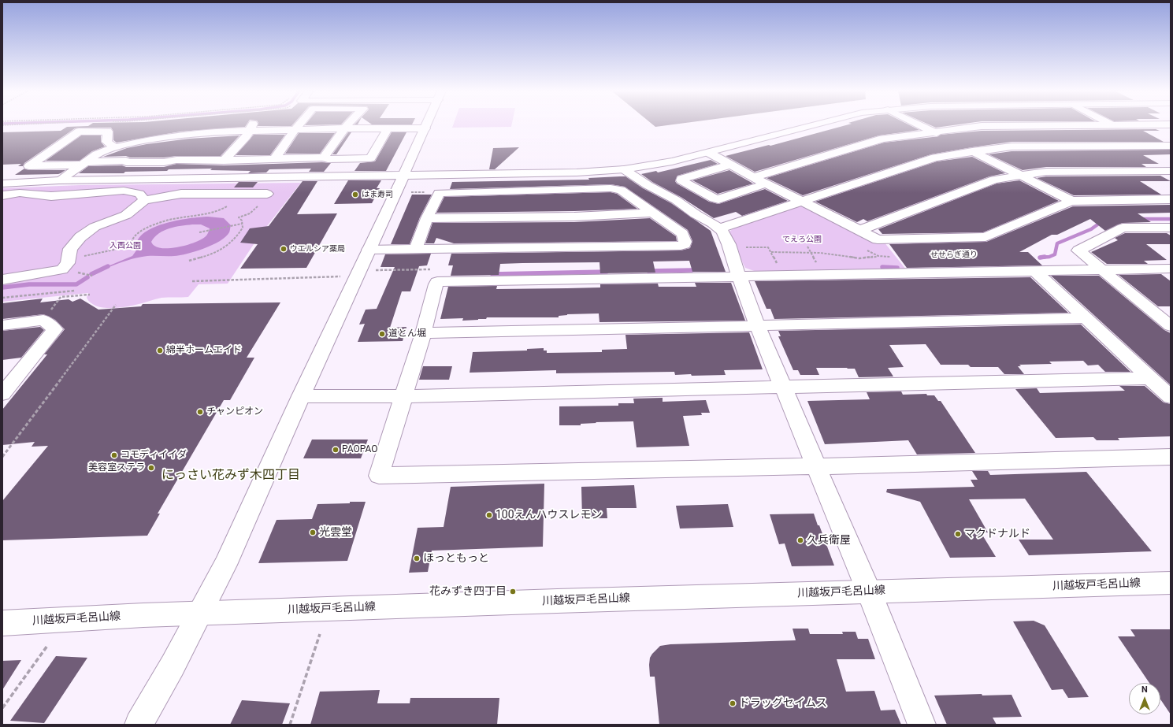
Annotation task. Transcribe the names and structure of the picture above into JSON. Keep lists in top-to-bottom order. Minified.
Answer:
{"streets":{"street":["川越坂戸毛呂山線"]},"districts":["にっさい花みず木四丁目"],"parks":["でえろ公園","入西公園"],"places":["はま寿司","ウエルシア薬局","道とん堀","綿半ホームエイド","チャンピオン","PAOPAO","コモディイイダ","美容室ステラ","100えんハウスレモン","光雲堂","マクドナルド","久兵衛屋","ほっともっと","花みずき四丁目","ドラッグセイムス"],"north":"top"}
